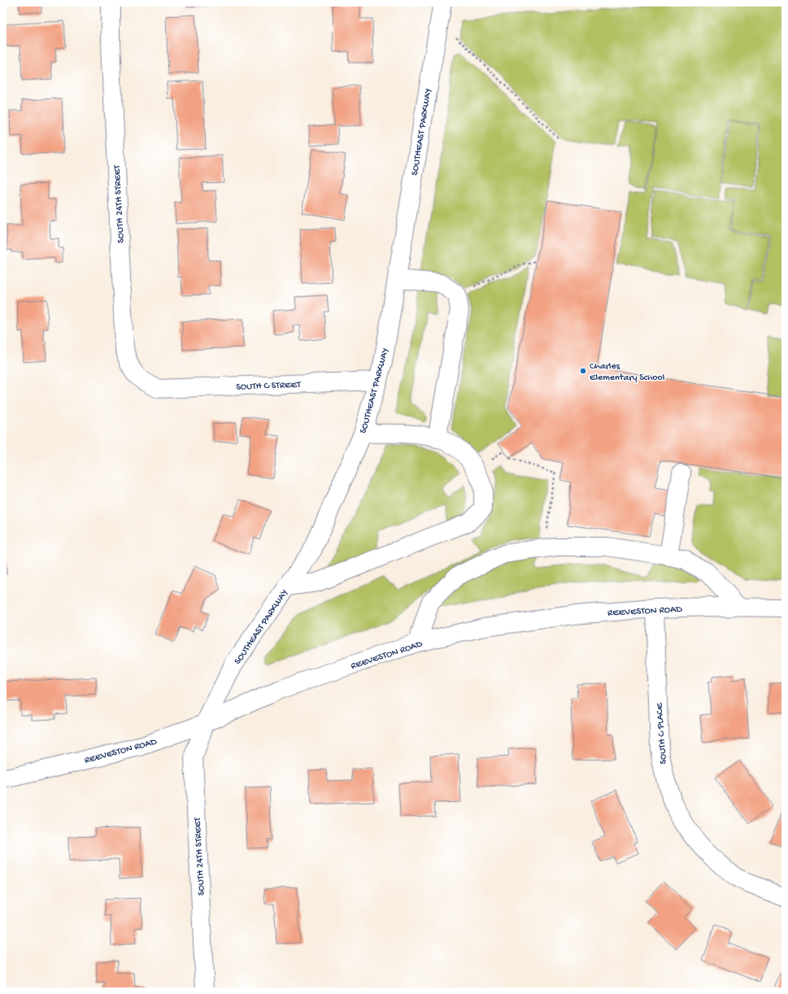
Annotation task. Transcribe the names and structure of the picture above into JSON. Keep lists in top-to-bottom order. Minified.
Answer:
{"streets":{"street":["SOUTHEAST PARKWAY","SOUTH 24TH STREET","SOUTH C STREET","REEVESTON ROAD","SOUTH C PLACE"]},"crossings":[["SOUTHEAST PARKWAY","SOUTH 24TH STREET"],["SOUTHEAST PARKWAY","SOUTH C STREET"],["SOUTHEAST PARKWAY","REEVESTON ROAD"],["SOUTH 24TH STREET","SOUTH C STREET"],["SOUTH 24TH STREET","REEVESTON ROAD"],["REEVESTON ROAD","SOUTH C PLACE"]],"places":["Charles Elementary School"]}
